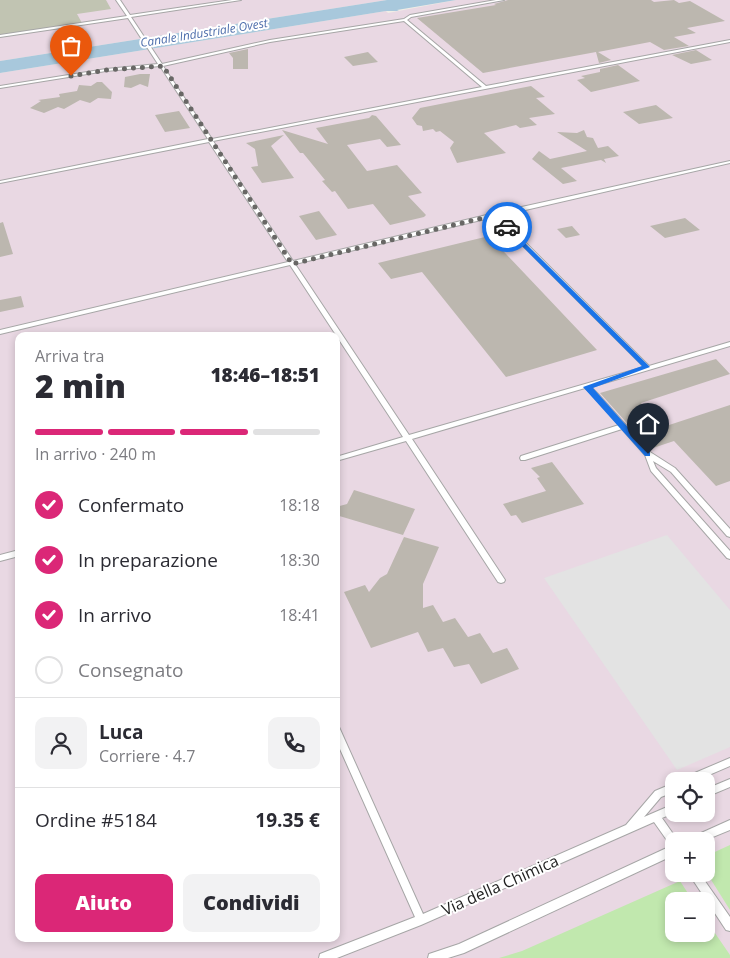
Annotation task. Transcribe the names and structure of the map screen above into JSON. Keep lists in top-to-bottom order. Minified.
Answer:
{"streets":{"lane":["Via della Chimica"]},"water":["Canale Industriale Ovest"],"page":{"heading":["2 min","Arriva tra","18:46–18:51"],"panel":["Luca","Corriere · 4.7","Ordine #5184","19.35 €"],"bar":"In arrivo · 240 m","list":[["Confermato","18:18"],["In preparazione","18:30"],["In arrivo","18:41"],"Consegnato"],"map_buttons":["+","−"],"buttons":["Aiuto","Condividi"]}}
